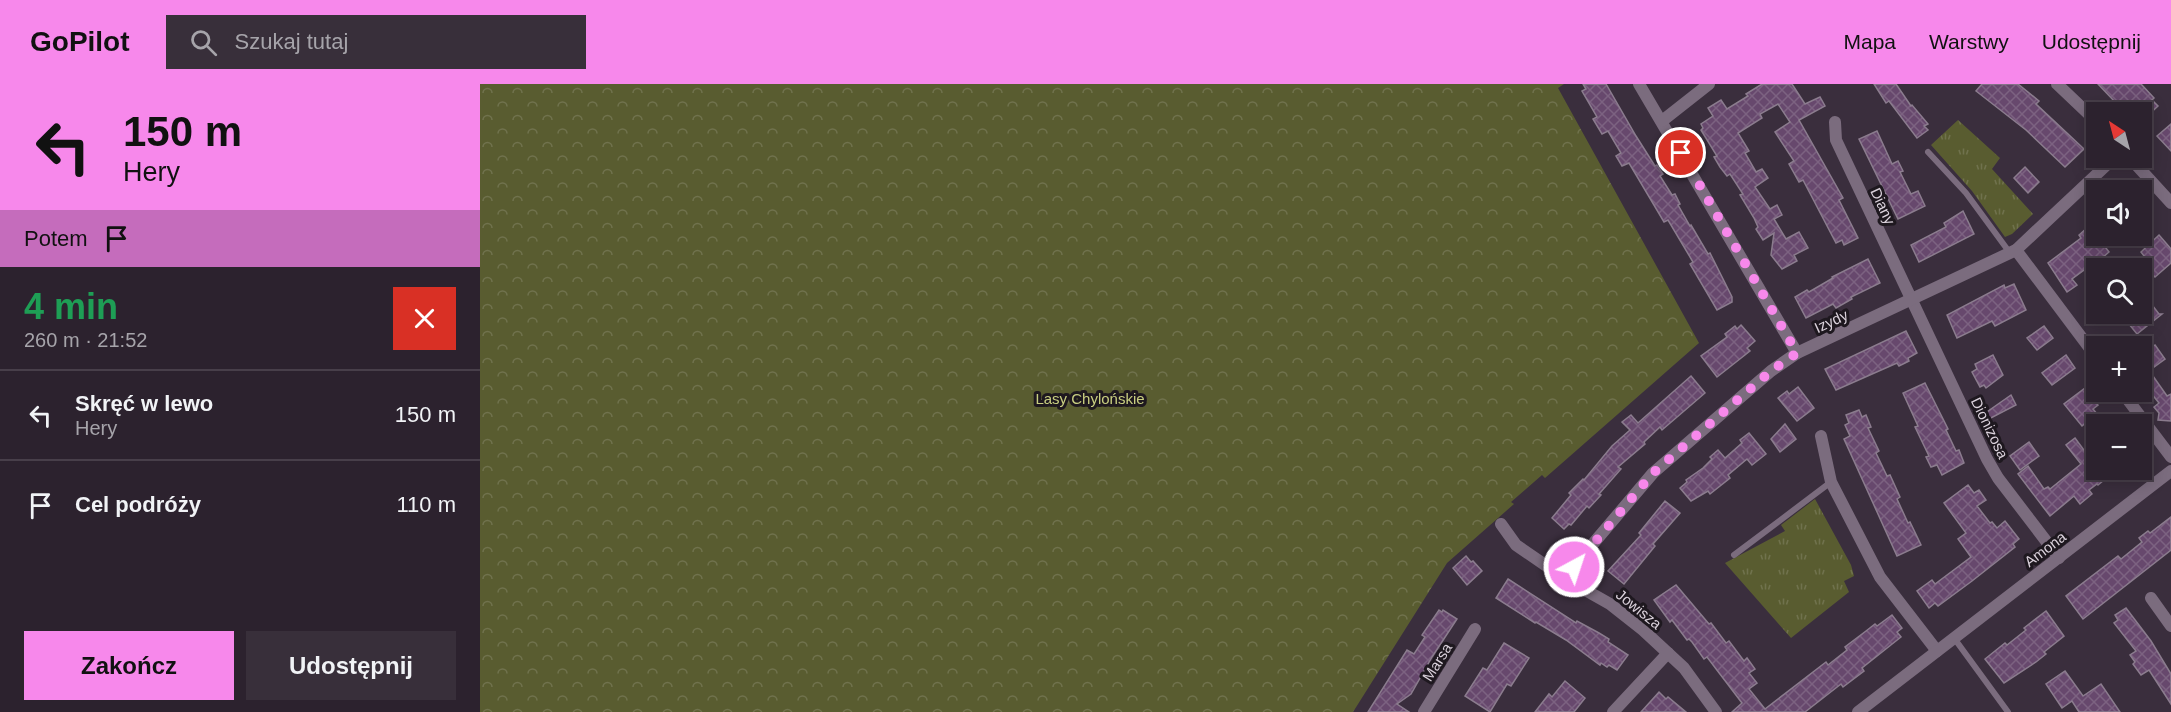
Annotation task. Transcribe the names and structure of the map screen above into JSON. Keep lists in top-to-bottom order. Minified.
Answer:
{"streets":{"street":["Diany","Izydy","Dionizosa","Amona","Jowisza","Marsa"]},"crossings":[["Diany","Izydy"],["Diany","Dionizosa"],["Izydy","Dionizosa"],["Izydy","Jowisza"],["Dionizosa","Amona"]],"parks":["Lasy Chylońskie"],"north":"top left","page":{"header":"GoPilot","search":"Szukaj tutaj","nav":["Mapa","Warstwy","Udostępnij"],"turn":["150 m","Hery"],"map_buttons":["+","−"],"then":"Potem","heading":["4 min","260 m · 21:52"],"list":[{"name":"Skręć w lewo","note":"Hery","value":"150 m"},{"name":"Cel podróży","value":"110 m"}],"buttons":["Zakończ","Udostępnij"]}}
